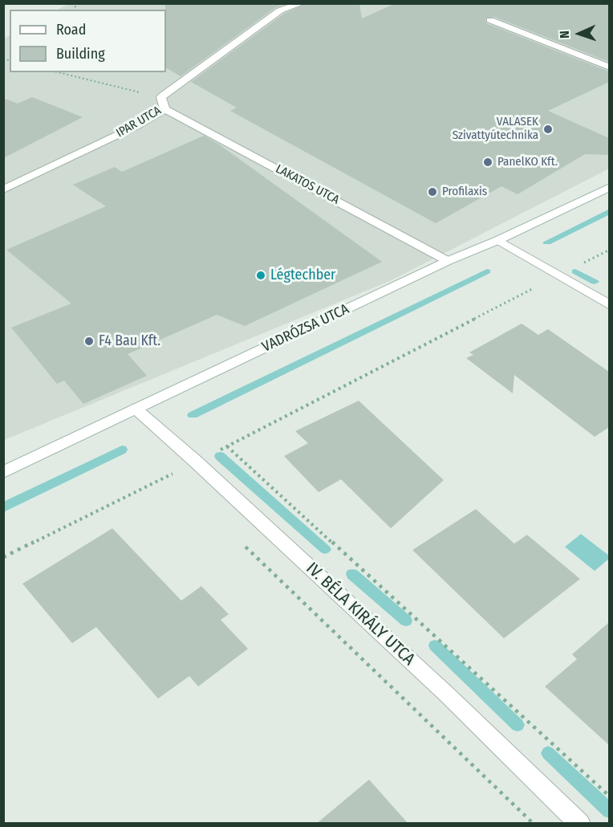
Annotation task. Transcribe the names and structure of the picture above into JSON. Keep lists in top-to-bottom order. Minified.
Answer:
{"streets":{"street":["IPAR UTCA","LAKATOS UTCA","VADRÓZSA UTCA","IV. BÉLA KIRÁLY UTCA"]},"crossings":[["IPAR UTCA","LAKATOS UTCA"],["LAKATOS UTCA","VADRÓZSA UTCA"],["VADRÓZSA UTCA","IV. BÉLA KIRÁLY UTCA"]],"places":["VALASEK Szivattyútechnika","PanelKO Kft.","Profilaxis","Légtechber","F4 Bau Kft."],"legend":["Road","Building"],"north":"left"}
